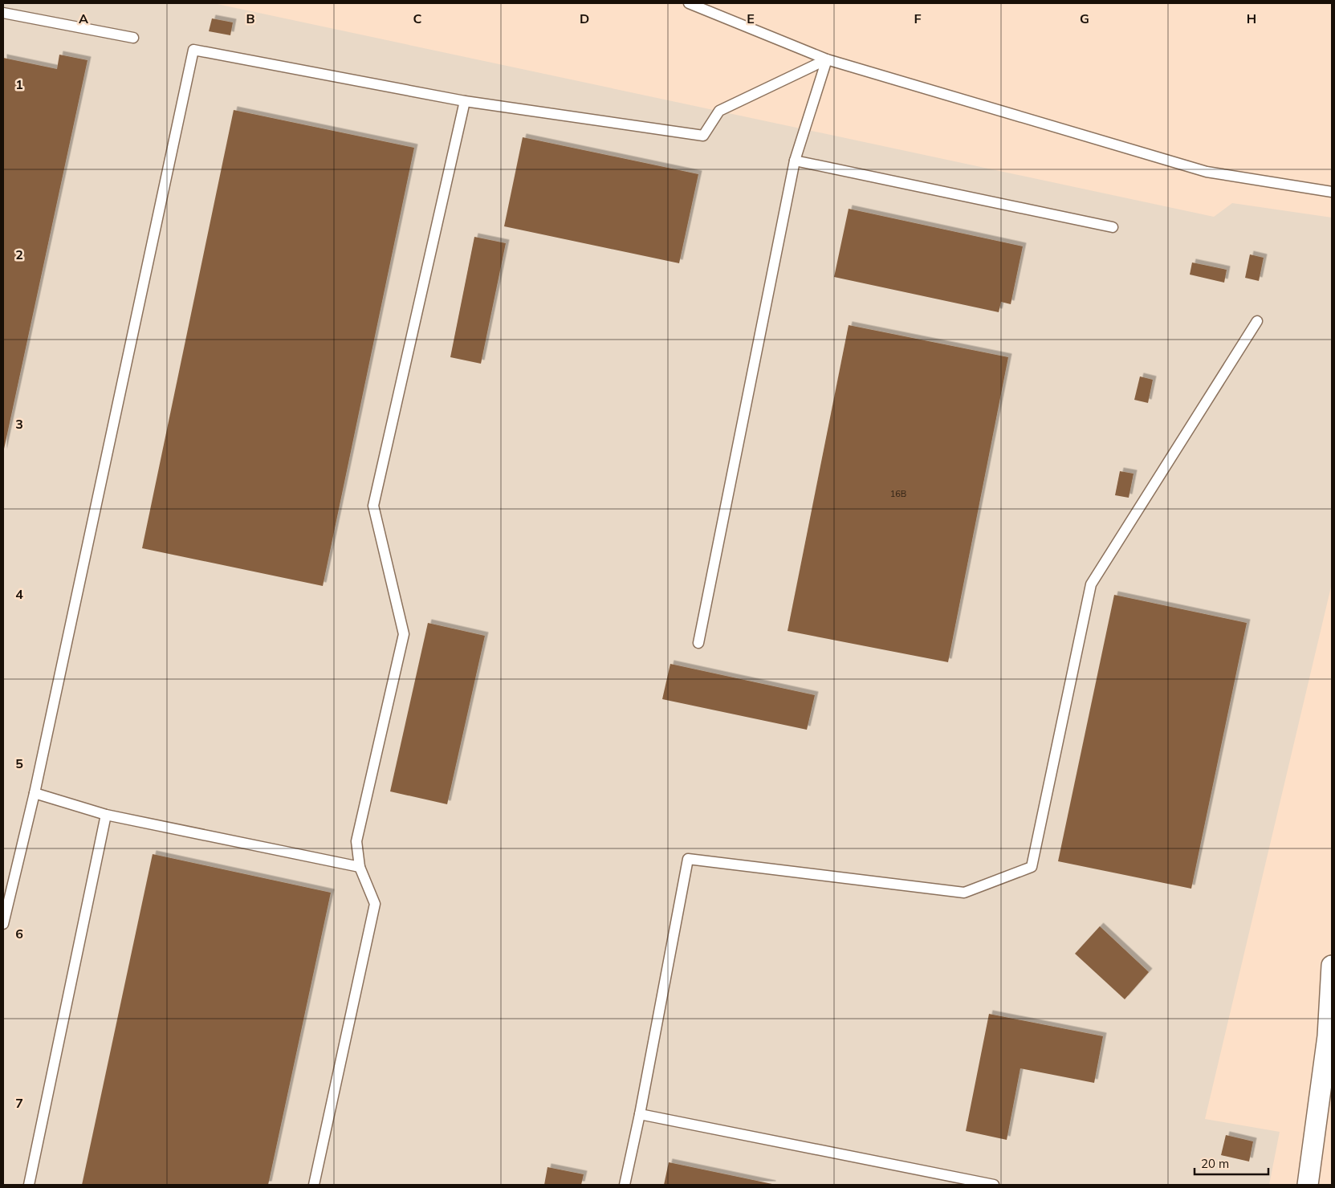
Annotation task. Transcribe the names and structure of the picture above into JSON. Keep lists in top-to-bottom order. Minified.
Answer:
{"house_numbers":["16В"],"scale_bar":"20 m","grid":{"columns":["A","B","C","D","E","F","G","H"],"rows":["1","2","3","4","5","6","7"]}}
